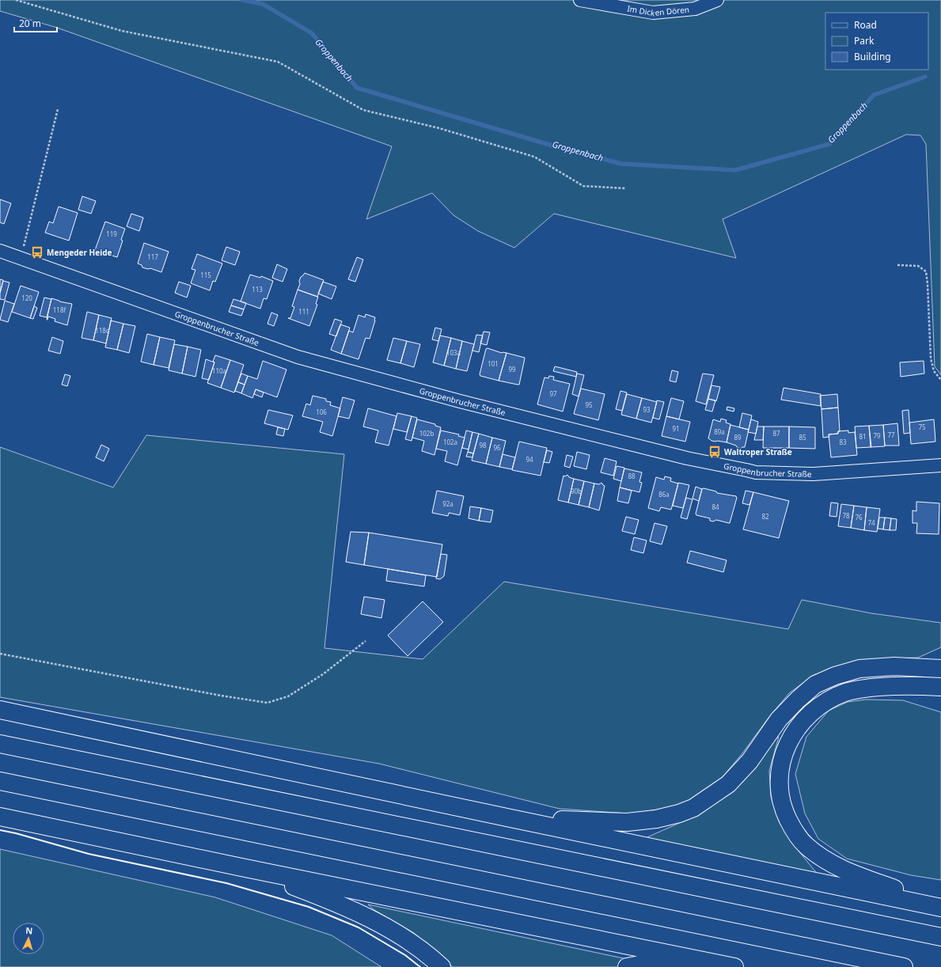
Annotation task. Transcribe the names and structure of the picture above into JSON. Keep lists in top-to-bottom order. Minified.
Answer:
{"streets":{"street":["Im Dicken Dören","Groppenbrucher Straße"]},"water":["Groppenbach"],"places":{"bus stop":["Mengeder Heide","Waltroper Straße"]},"house_numbers":["119","117","115","113","120","118f","111","118c","103a","101","99","110a","97","95","93","106","75","91","89a","102b","87","77","79","81","89","85","102a","83","98","96","94","88","90b","86a","92a","84","78","82","76","74"],"legend":["Road","Park","Building"],"scale_bar":"20 m","north":"top"}
